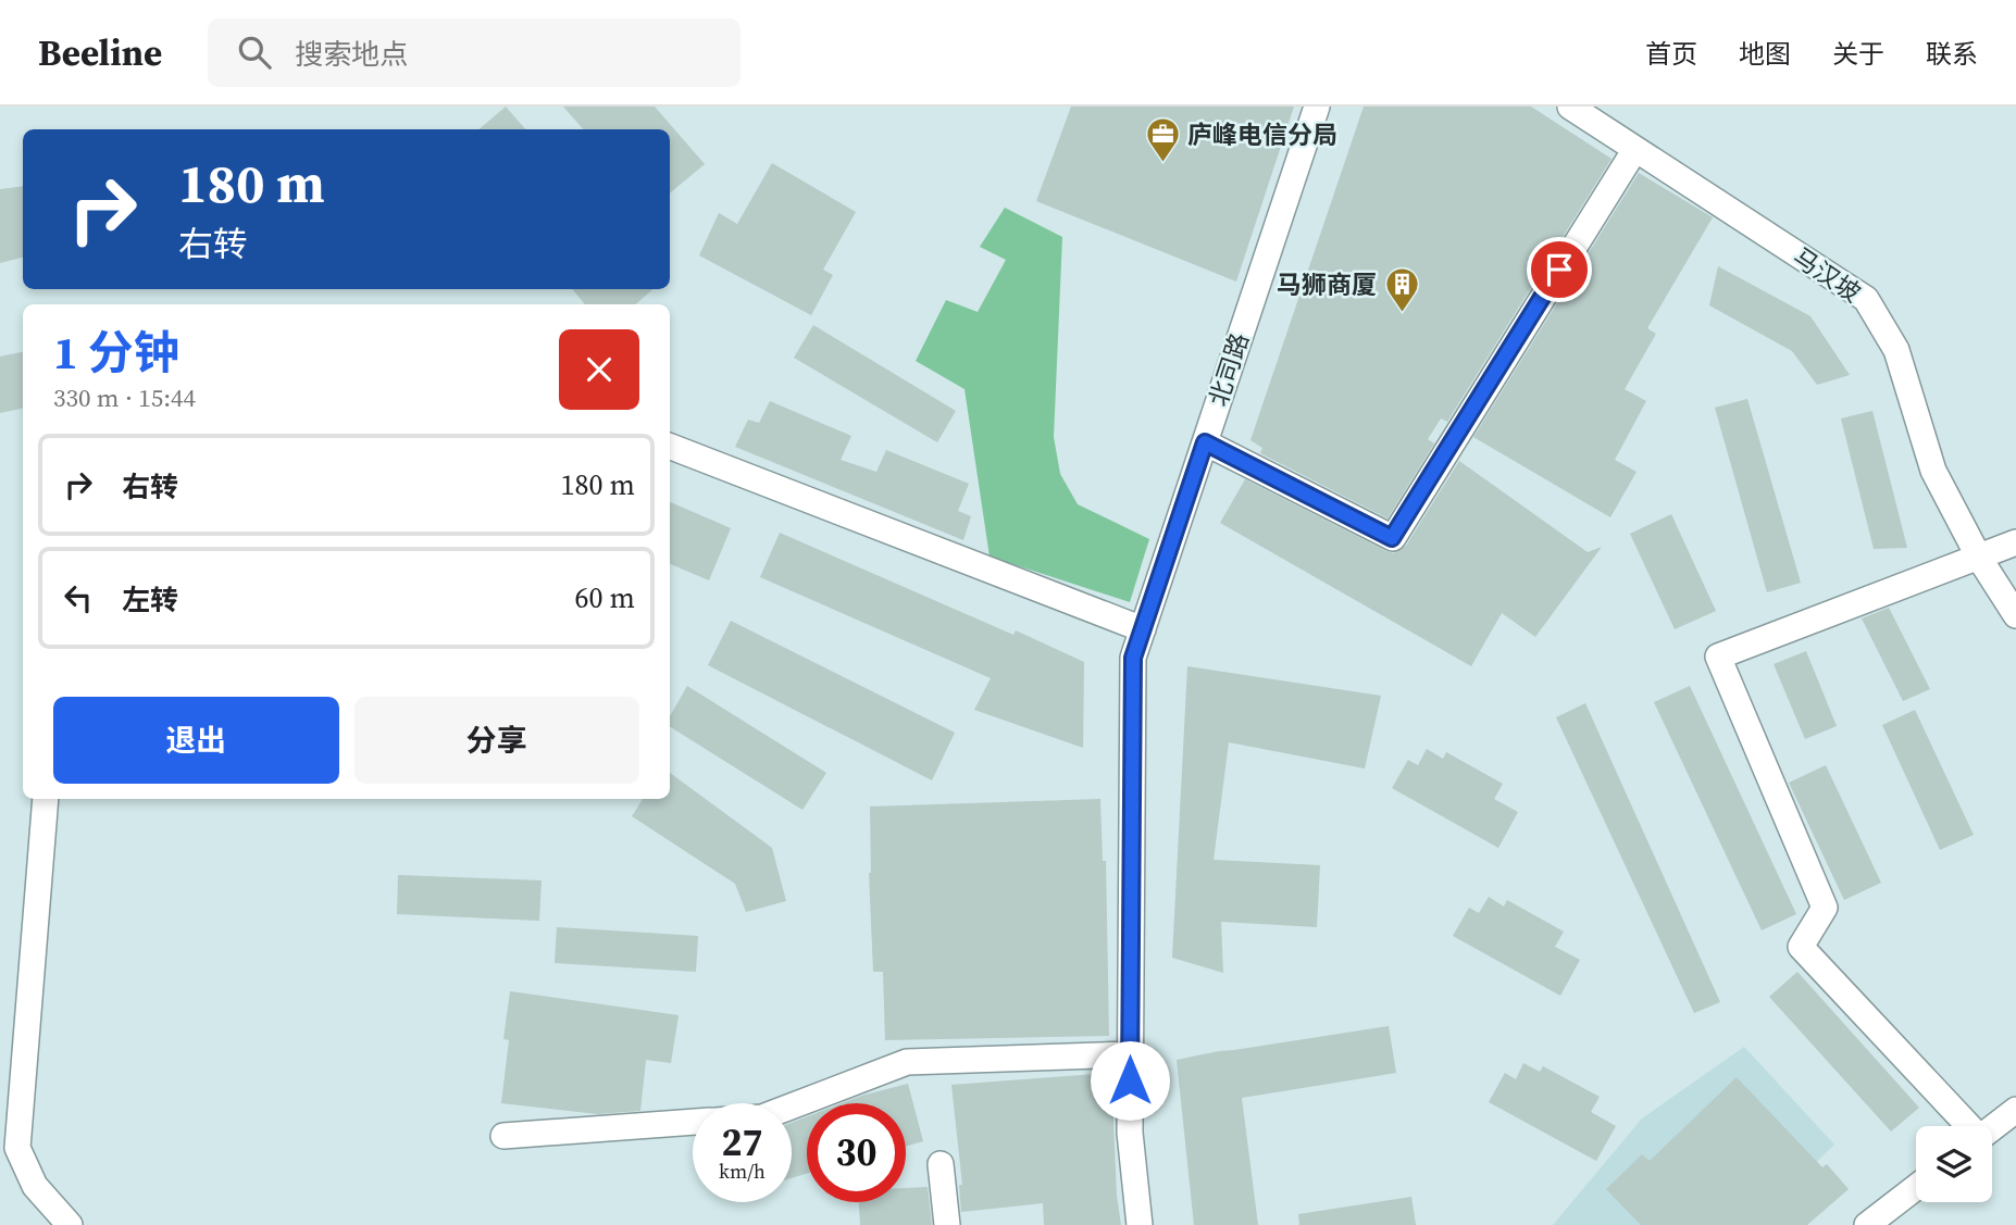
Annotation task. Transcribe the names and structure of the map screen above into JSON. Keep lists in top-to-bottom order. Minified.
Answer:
{"streets":{"street":["马汉坡","北司路"]},"places":{"office":["庐峰电信分局"],"building":["马狮商厦"]},"page":{"header":"Beeline","search":"搜索地点","nav":["首页","地图","关于","联系"],"turn":["180 m","右转"],"heading":["1 分钟","330 m · 15:44"],"list":[{"name":"右转","value":"180 m"},{"name":"左转","value":"60 m"}],"buttons":["退出","分享"],"speed":"27 km/h","limit":"30"}}
